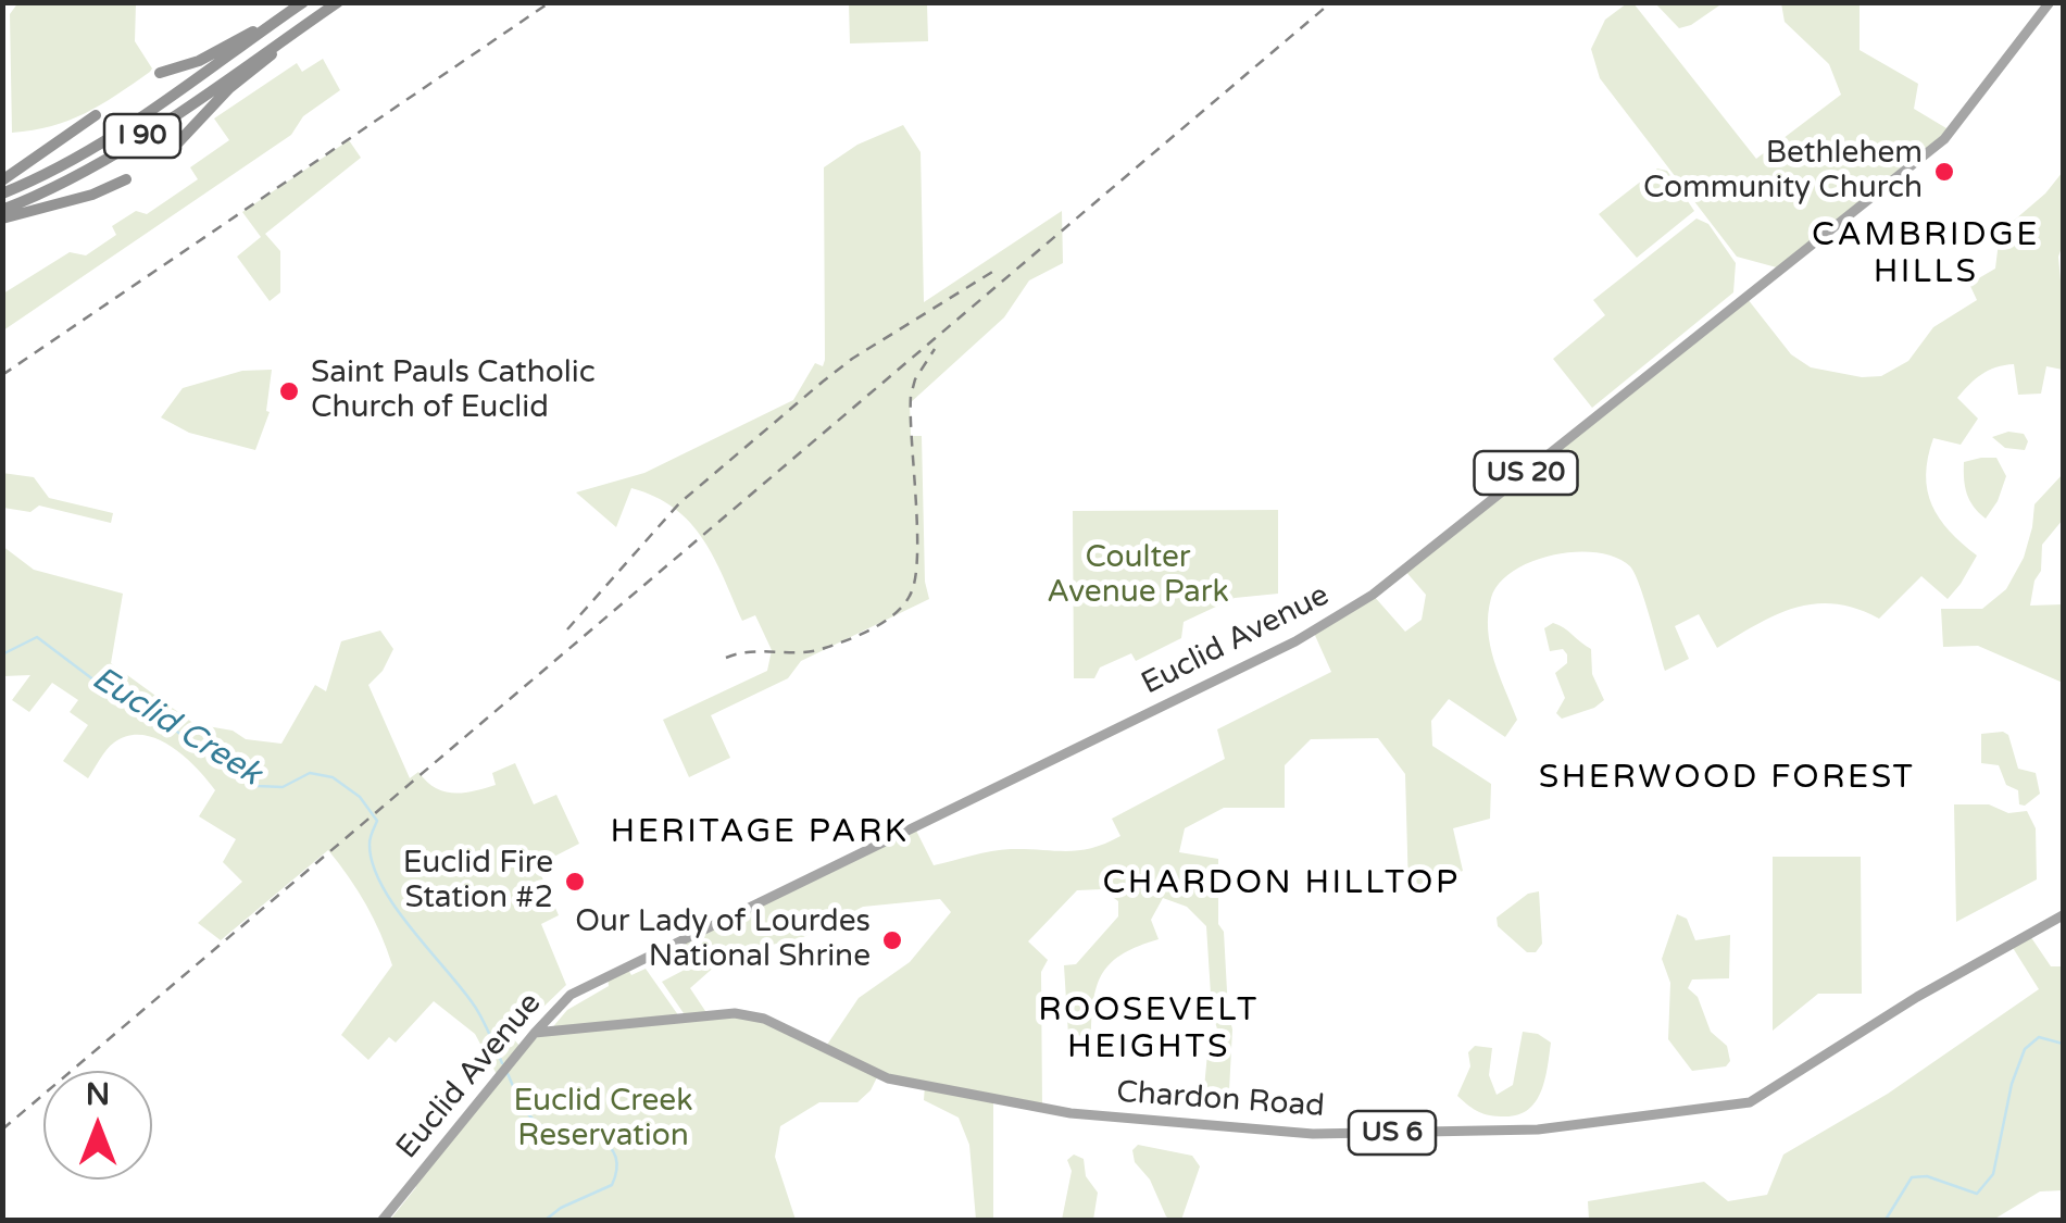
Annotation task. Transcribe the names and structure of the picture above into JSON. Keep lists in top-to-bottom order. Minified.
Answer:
{"streets":{"highway":["I 90"],"main road":["US 20","Euclid Avenue","Chardon Road","US 6"]},"crossings":[["Euclid Avenue","Chardon Road"]],"districts":["CAMBRIDGE HILLS","SHERWOOD FOREST","HERITAGE PARK","CHARDON HILLTOP","ROOSEVELT HEIGHTS"],"water":["Euclid Creek"],"parks":["Coulter Avenue Park","Euclid Creek Reservation"],"places":["Bethlehem Community Church","Saint Pauls Catholic Church of Euclid","Euclid Fire Station #2","Our Lady of Lourdes National Shrine"],"north":"top"}
